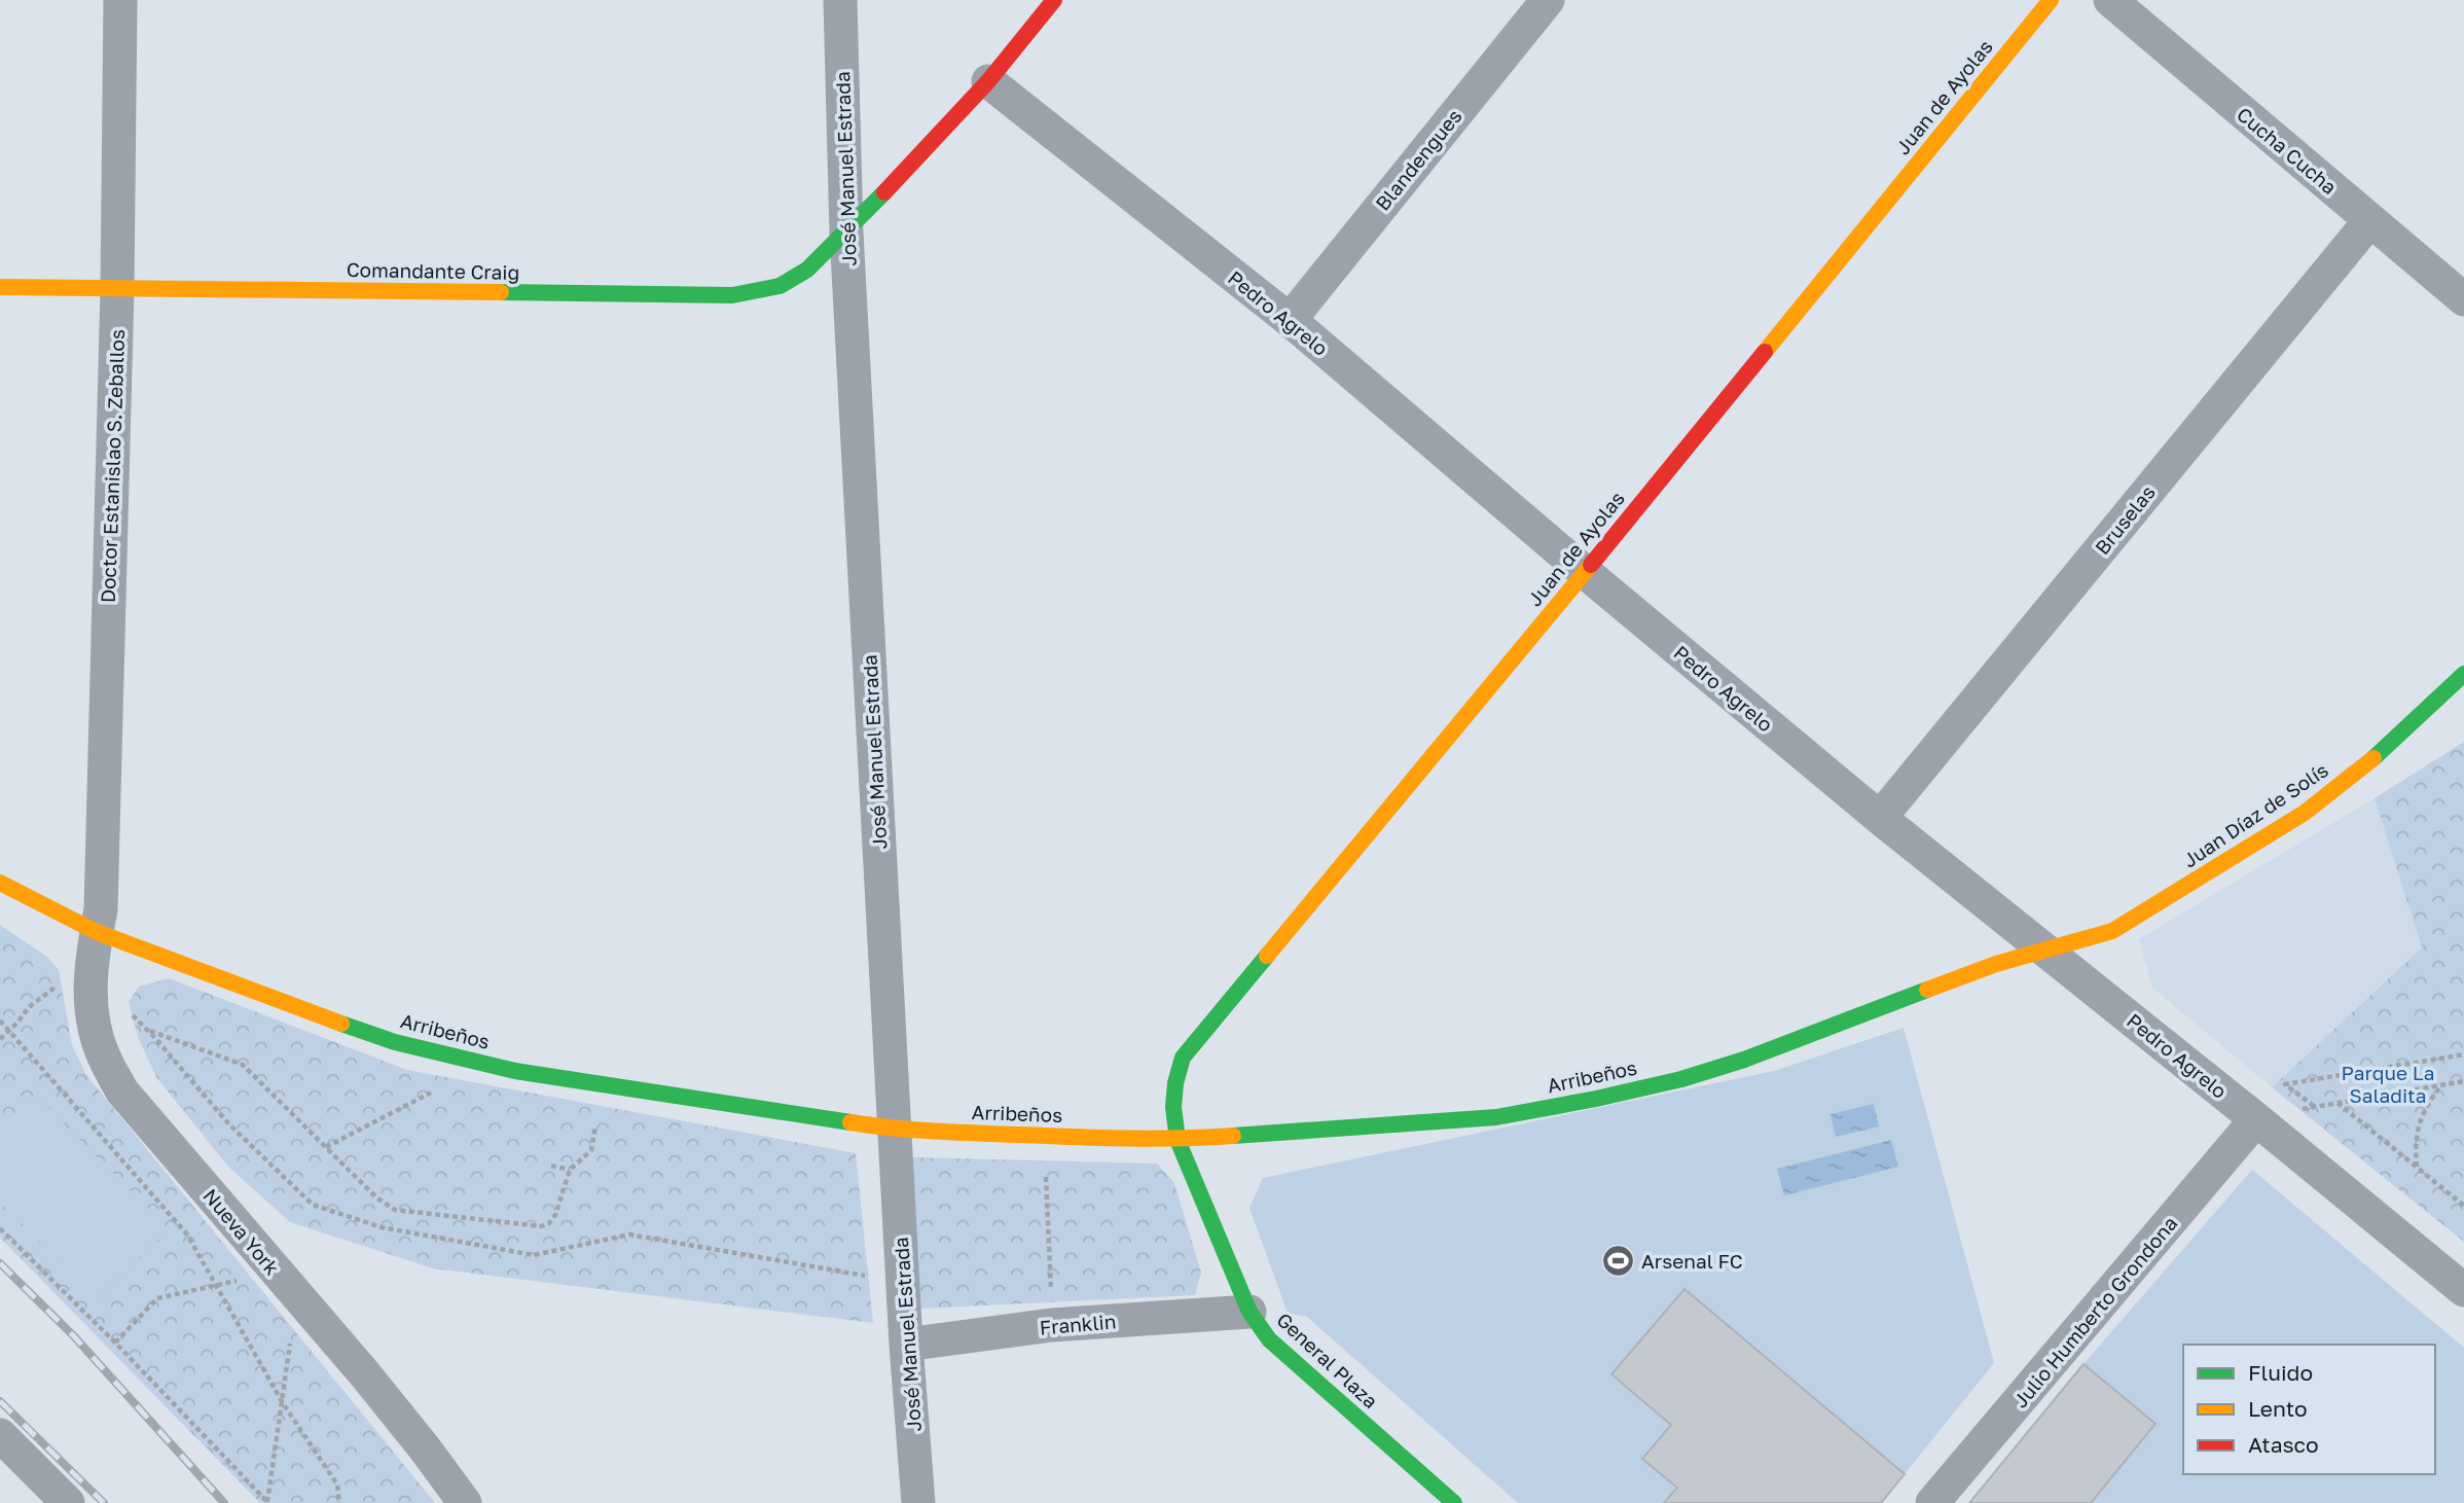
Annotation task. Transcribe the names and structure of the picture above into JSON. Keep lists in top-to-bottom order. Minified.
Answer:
{"streets":{"street":["Juan de Ayolas","Cucha Cucha","Blandengues","José Manuel Estrada","Comandante Craig","Pedro Agrelo","Doctor Estanislao S. Zeballos","Bruselas","Juan Díaz de Solís","Arribeños","Nueva York","Julio Humberto Grondona","Franklin","General Plaza"]},"crossings":[["Juan de Ayolas","Pedro Agrelo"],["Juan de Ayolas","Arribeños"],["Juan de Ayolas","General Plaza"],["Cucha Cucha","Bruselas"],["Blandengues","Pedro Agrelo"],["José Manuel Estrada","Comandante Craig"],["José Manuel Estrada","Arribeños"],["José Manuel Estrada","Franklin"],["Comandante Craig","Pedro Agrelo"],["Comandante Craig","Doctor Estanislao S. Zeballos"],["Pedro Agrelo","Bruselas"],["Pedro Agrelo","Juan Díaz de Solís"],["Pedro Agrelo","Arribeños"],["Pedro Agrelo","Julio Humberto Grondona"],["Doctor Estanislao S. Zeballos","Arribeños"],["Doctor Estanislao S. Zeballos","Nueva York"],["Juan Díaz de Solís","Arribeños"],["Arribeños","Nueva York"],["Arribeños","General Plaza"],["Franklin","General Plaza"]],"parks":["Parque La Saladita"],"places":{"sports":["Arsenal FC"]},"legend":["Fluido","Lento","Atasco"]}
